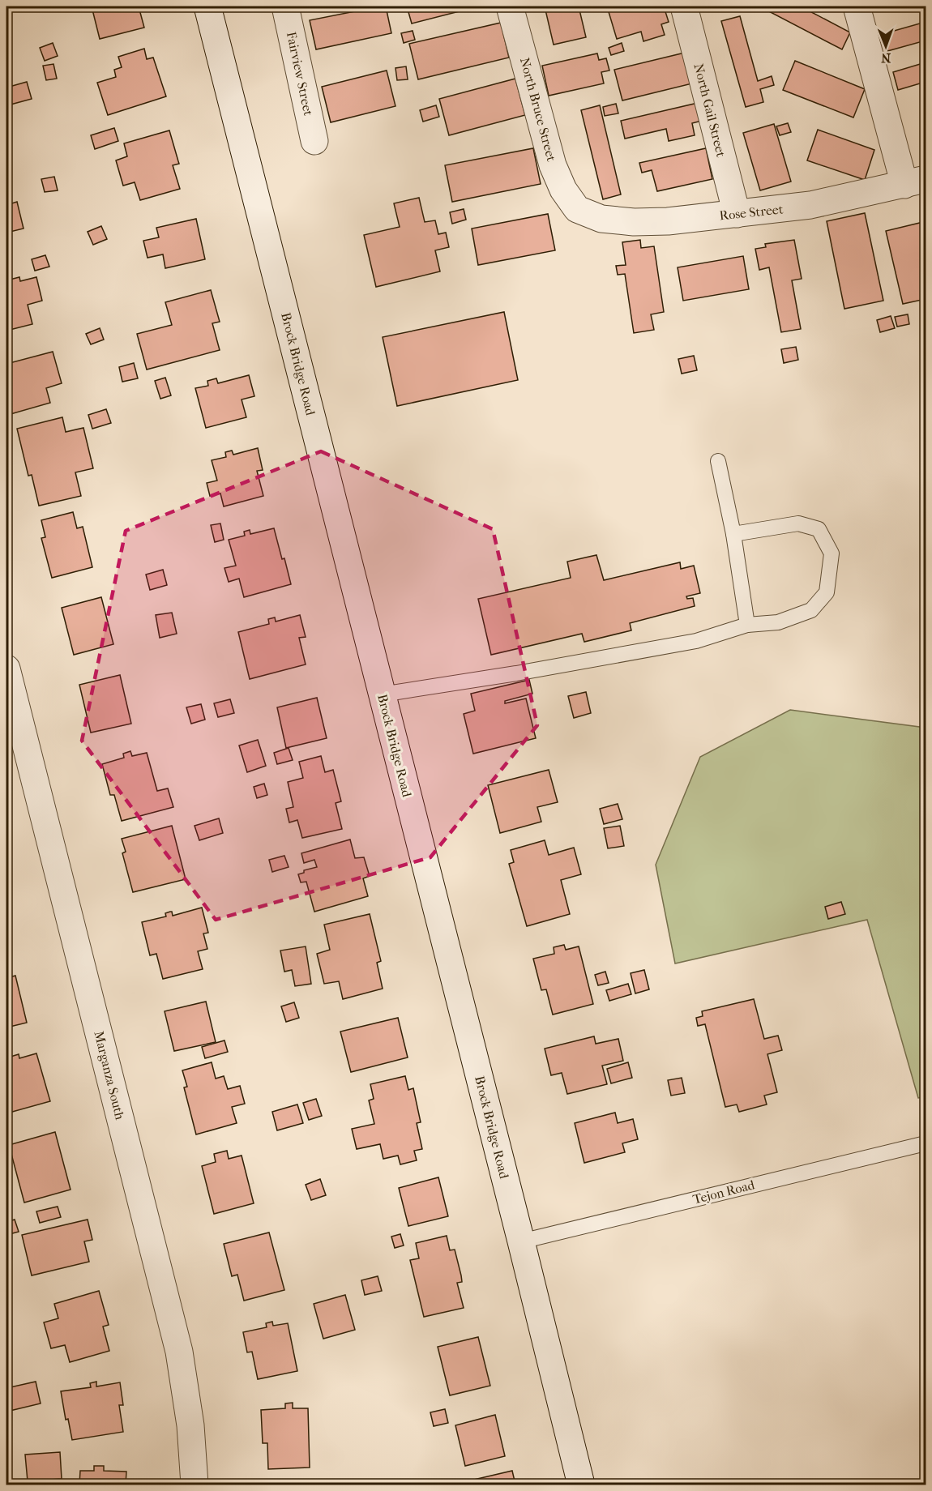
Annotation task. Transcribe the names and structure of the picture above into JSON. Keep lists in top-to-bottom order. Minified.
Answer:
{"streets":{"street":["Fairview Street","North Bruce Street","North Gail Street","Rose Street","Brock Bridge Road","Marganza South"],"lane":["Tejon Road"]},"crossings":[["North Bruce Street","Rose Street"],["North Gail Street","Rose Street"],["Brock Bridge Road","Tejon Road"]],"north":"bottom"}
